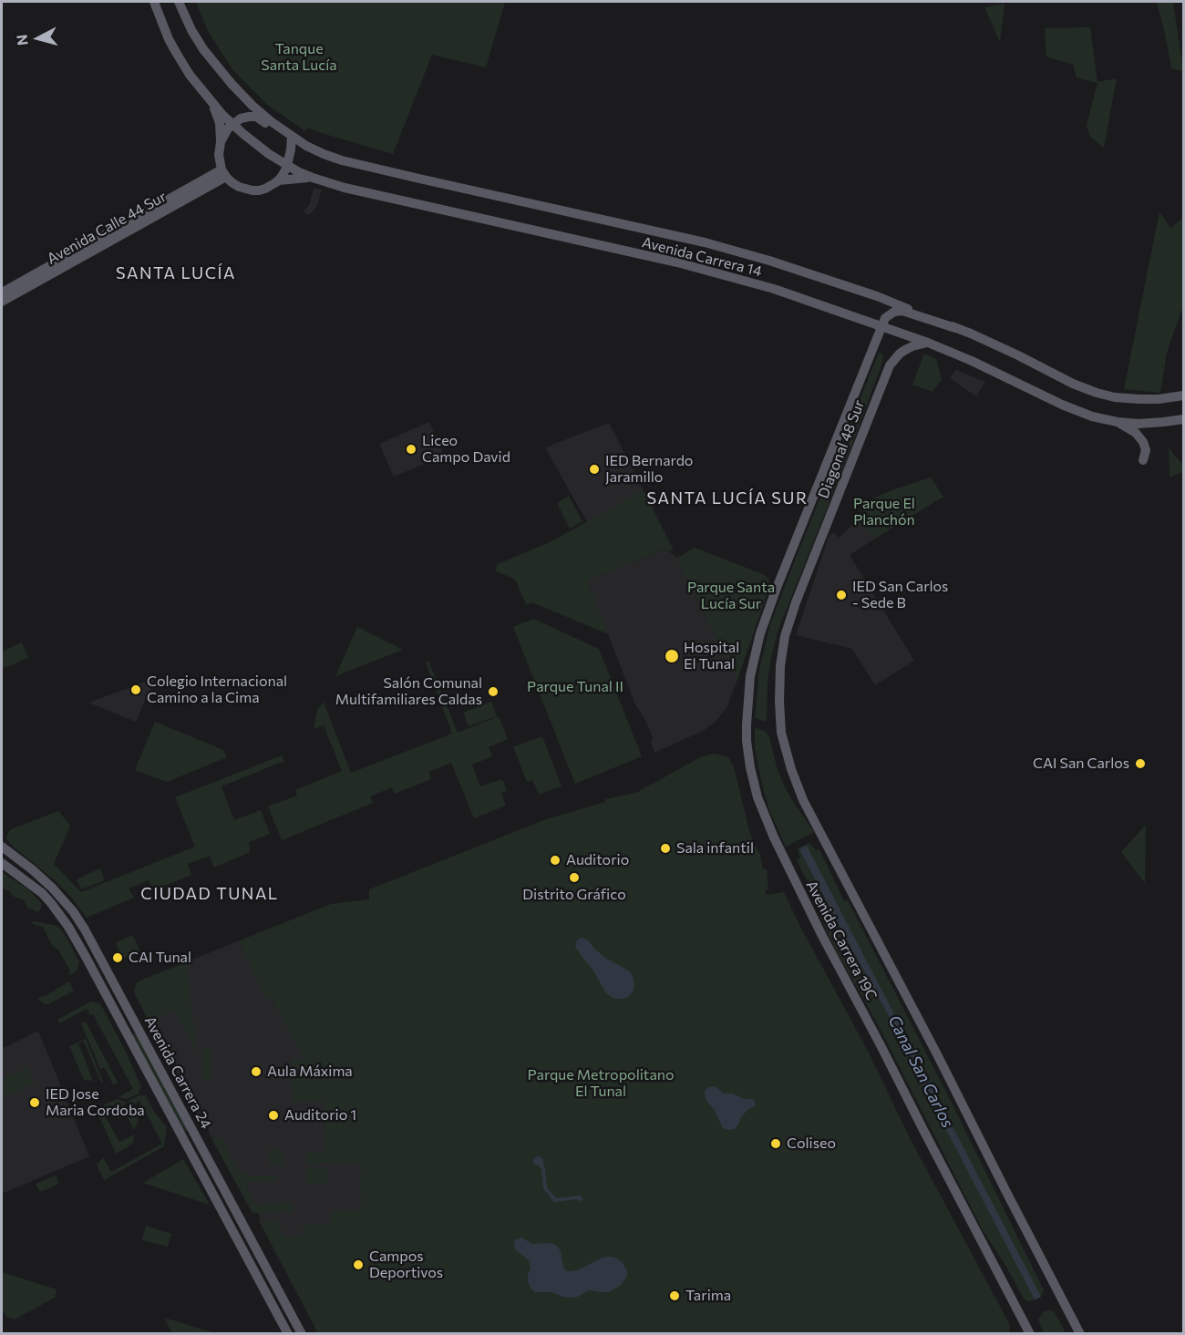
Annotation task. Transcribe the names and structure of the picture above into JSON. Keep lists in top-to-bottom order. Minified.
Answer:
{"streets":{"main road":["Avenida Calle 44 Sur","Avenida Carrera 14","Diagonal 48 Sur","Avenida Carrera 19C","Avenida Carrera 24"]},"crossings":[["Avenida Carrera 14","Diagonal 48 Sur"],["Diagonal 48 Sur","Avenida Carrera 19C"]],"districts":["SANTA LUCÍA","SANTA LUCÍA SUR","CIUDAD TUNAL"],"water":["Canal San Carlos"],"parks":["Tanque Santa Lucía","Parque El Planchón","Parque Santa Lucía Sur","Parque Tunal II","Parque Metropolitano El Tunal"],"places":["Liceo Campo David","IED Bernardo Jaramillo","IED San Carlos - Sede B","Hospital El Tunal","Colegio Internacional Camino a la Cima","Salón Comunal Multifamiliares Caldas","CAI San Carlos","Sala infantil","Auditorio","Distrito Gráfico","CAI Tunal","Aula Máxima","IED Jose Maria Cordoba","Auditorio 1","Coliseo","Campos Deportivos","Tarima"],"north":"left"}
